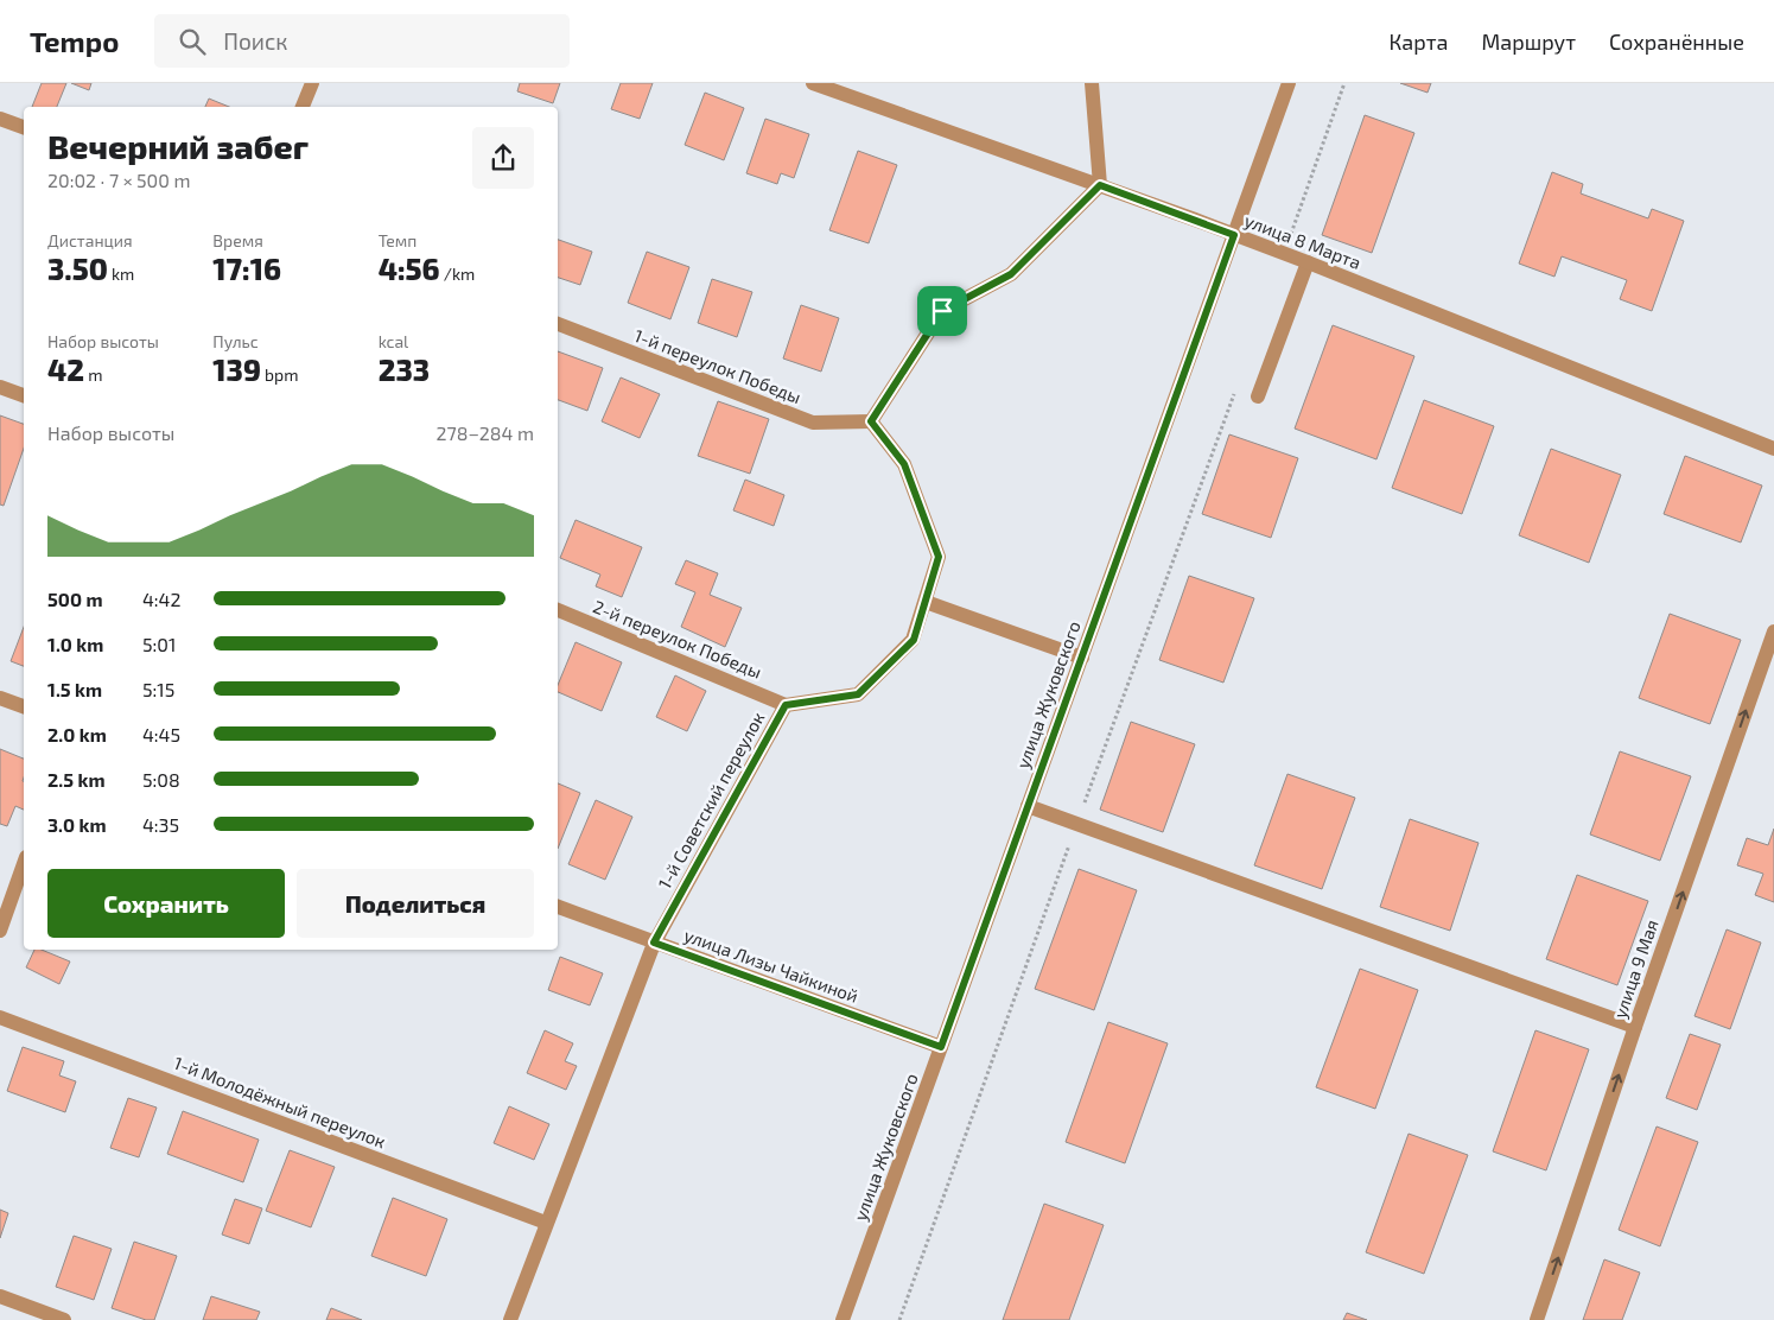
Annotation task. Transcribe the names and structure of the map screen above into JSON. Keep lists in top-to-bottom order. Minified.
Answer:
{"streets":{"street":["улица 8 Марта","1-й переулок Победы","2-й переулок Победы","улица Жуковского","1-й Советский переулок","улица Лизы Чайкиной","улица 9 Мая","1-й Молодёжный переулок"]},"crossings":[["улица 8 Марта","улица Жуковского"],["1-й переулок Победы","1-й Советский переулок"],["2-й переулок Победы","1-й Советский переулок"],["улица Жуковского","улица Лизы Чайкиной"],["1-й Советский переулок","улица Лизы Чайкиной"],["1-й Советский переулок","1-й Молодёжный переулок"]],"one_way":["улица 9 Мая"],"page":{"header":"Tempo","search":"Поиск","nav":["Карта","Маршрут","Сохранённые"],"heading":["Вечерний забег","20:02 · 7 × 500 m"],"stats":[["Дистанция","3.50 km"],["Время","17:16"],["Темп","4:56 /km"],["Набор высоты","42 m"],["Пульс","139 bpm"],["kcal","233"]],"chart":["Набор высоты","278–284 m"],"list":[{"name":"500 m","note":"4:42"},{"name":"1.0 km","note":"5:01"},{"name":"1.5 km","note":"5:15"},{"name":"2.0 km","note":"4:45"},{"name":"2.5 km","note":"5:08"},{"name":"3.0 km","note":"4:35"}],"buttons":["Сохранить","Поделиться"]}}
